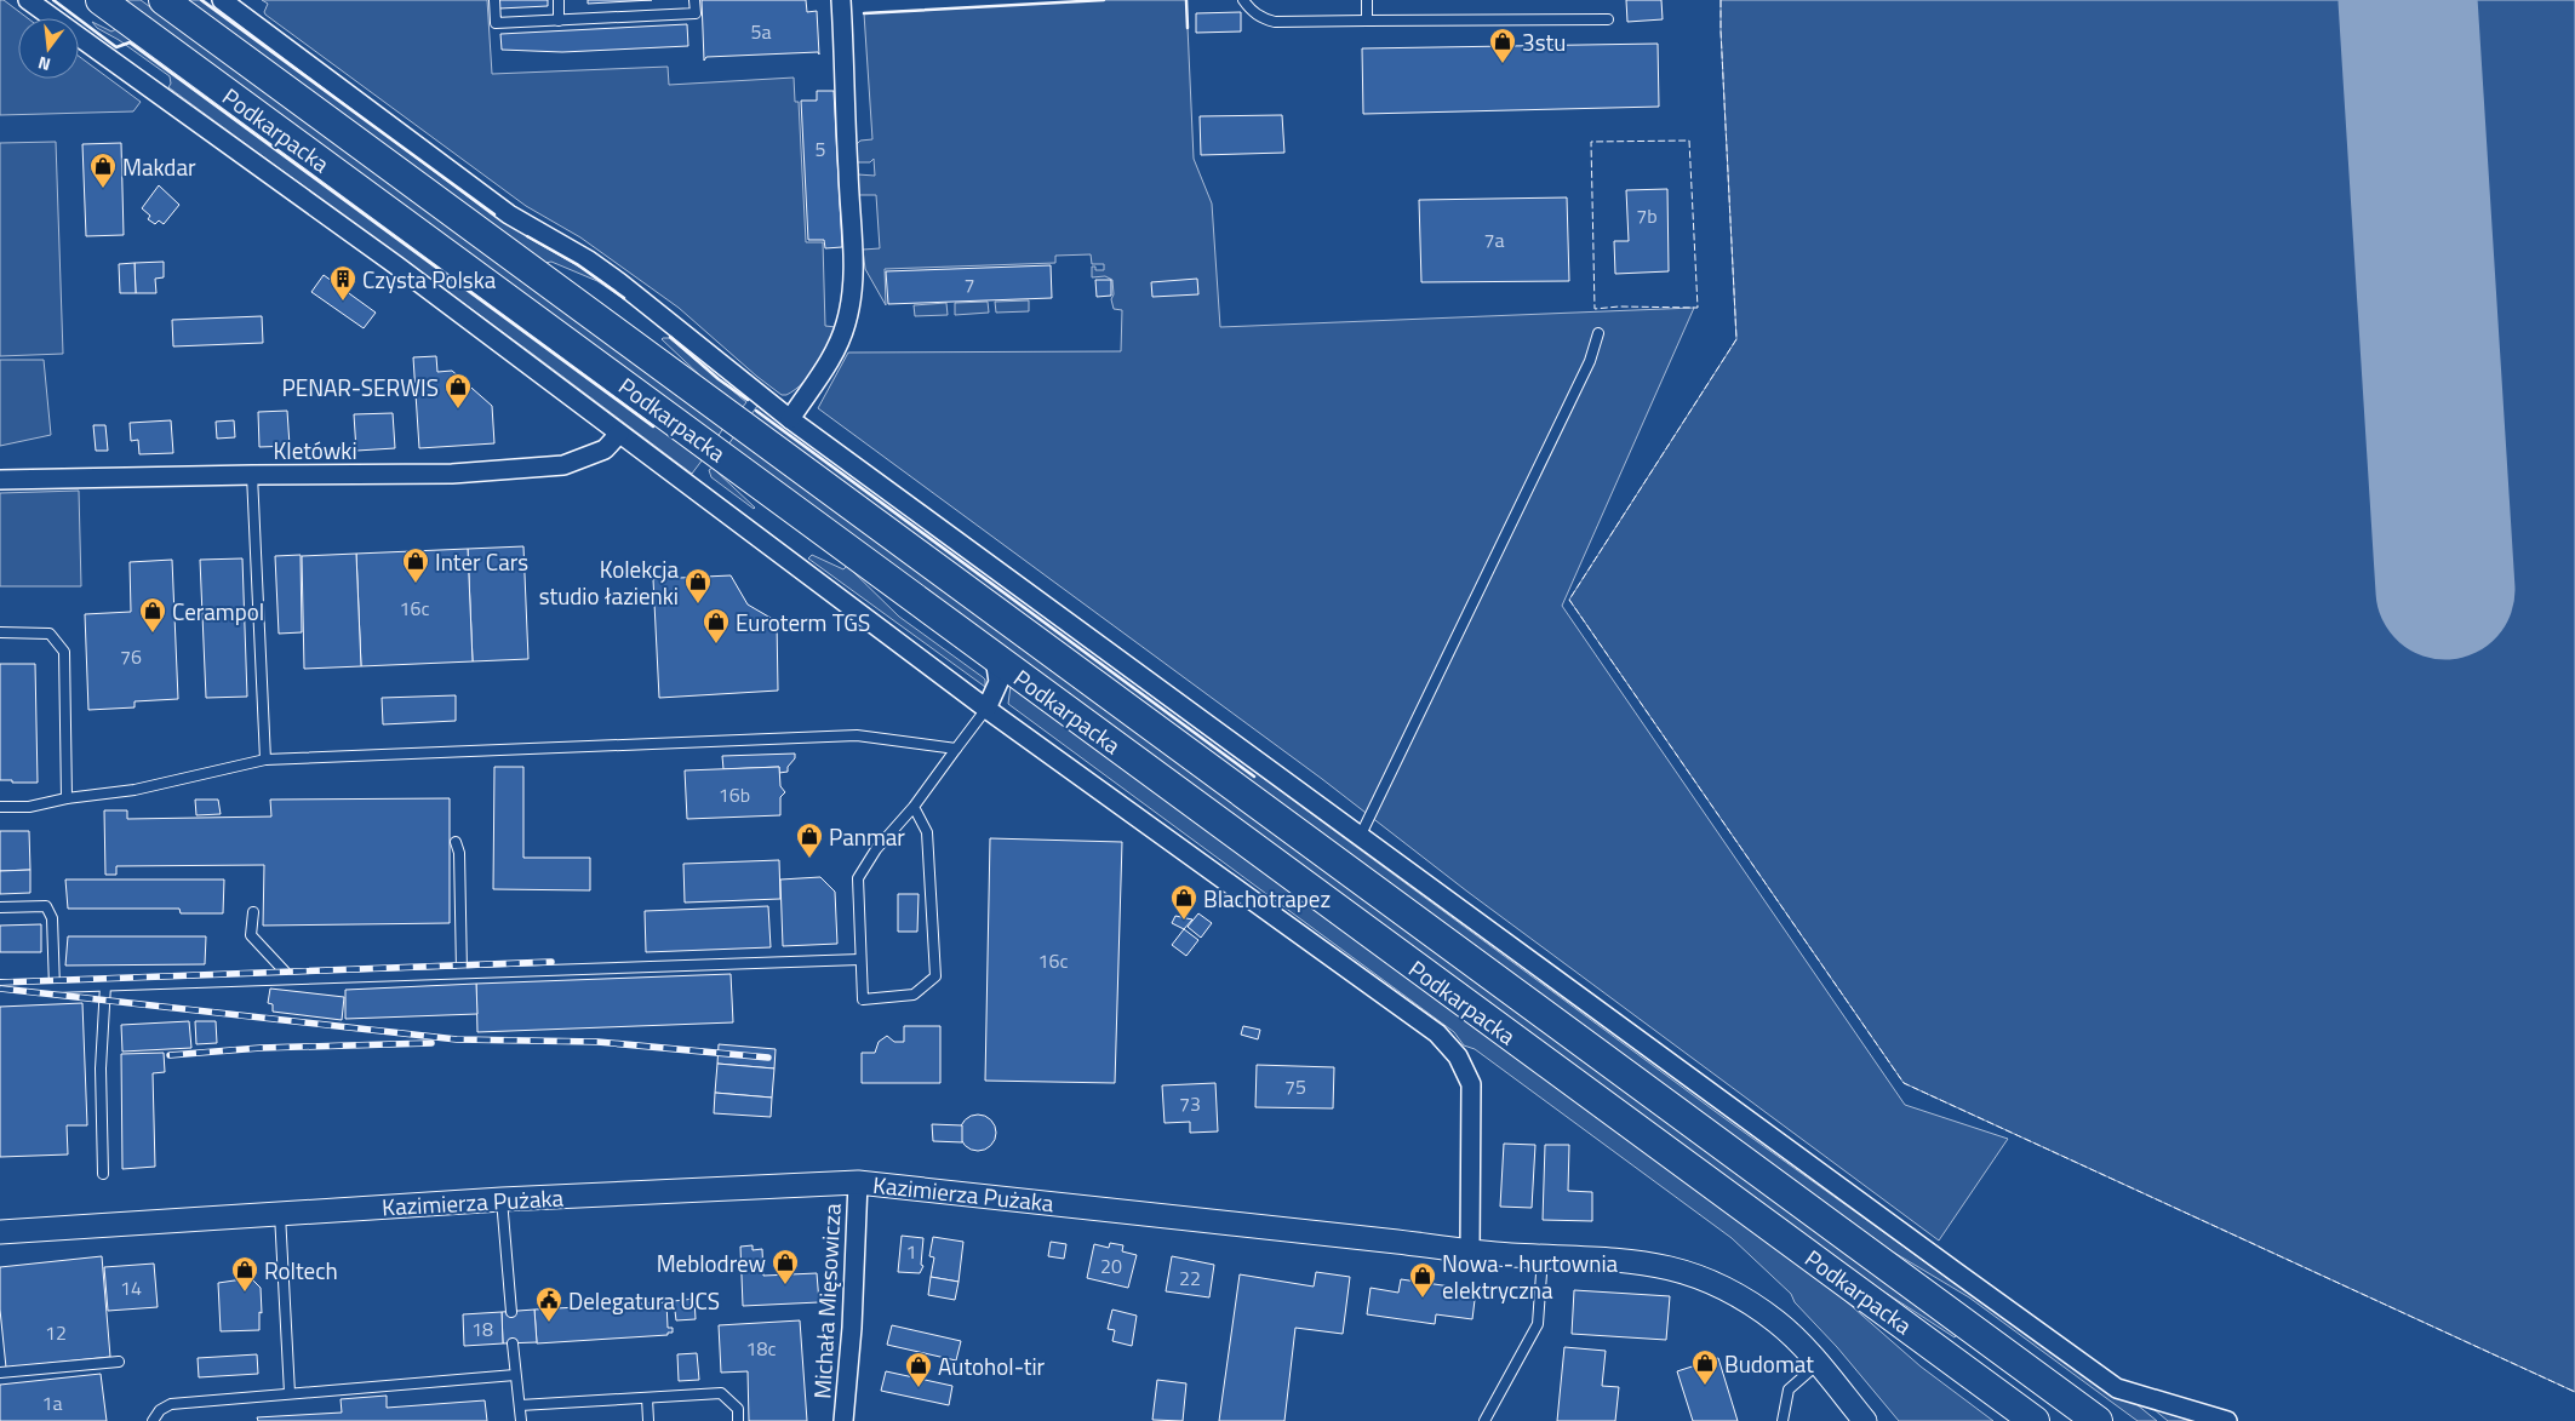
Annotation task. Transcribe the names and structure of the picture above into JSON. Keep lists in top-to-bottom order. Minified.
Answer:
{"streets":{"main road":["Podkarpacka"],"street":["Kletówki","Kazimierza Pużaka","Michała Mięsowicza"]},"crossings":[["Kazimierza Pużaka","Michała Mięsowicza"]],"places":{"shop":["3stu","Makdar","PENAR-SERWIS","Inter Cars","Kolekcja studio łazienki","Cerampol","Euroterm TGS","Panmar","Blachotrapez","Meblodrew","Roltech","Nowa - hurtownia elektryczna","Budomat","Autohol-tir"],"building":["Czysta Polska"],"public building":["Delegatura UCS"]},"house_numbers":["5a","5","7b","7a","7","16c","76","16b","16c","75","73","1","20","22","14","18","12","18c","1a"],"north":"bottom"}
